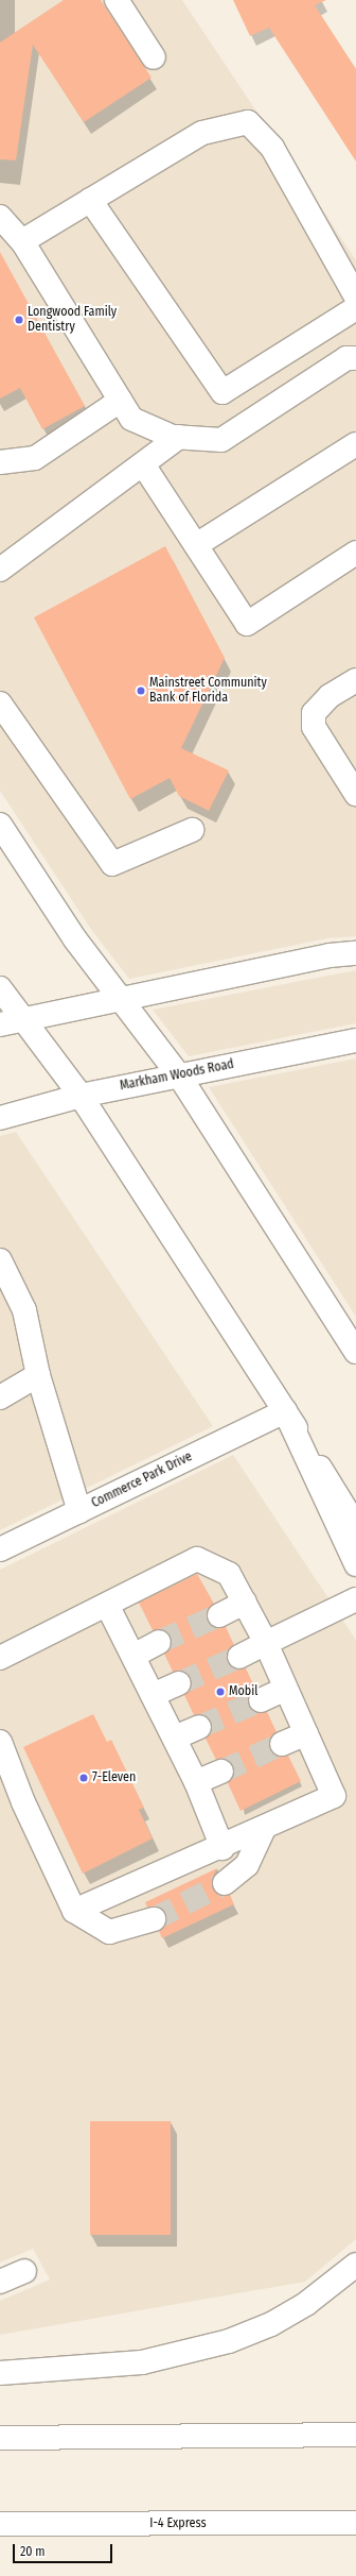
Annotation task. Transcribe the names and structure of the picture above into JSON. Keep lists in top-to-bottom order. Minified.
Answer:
{"streets":{"main road":["Markham Woods Road","Commerce Park Drive","I-4 Express"]},"places":["Longwood Family Dentistry","Mainstreet Community Bank of Florida","Mobil","7-Eleven"],"scale_bar":"20 m"}
